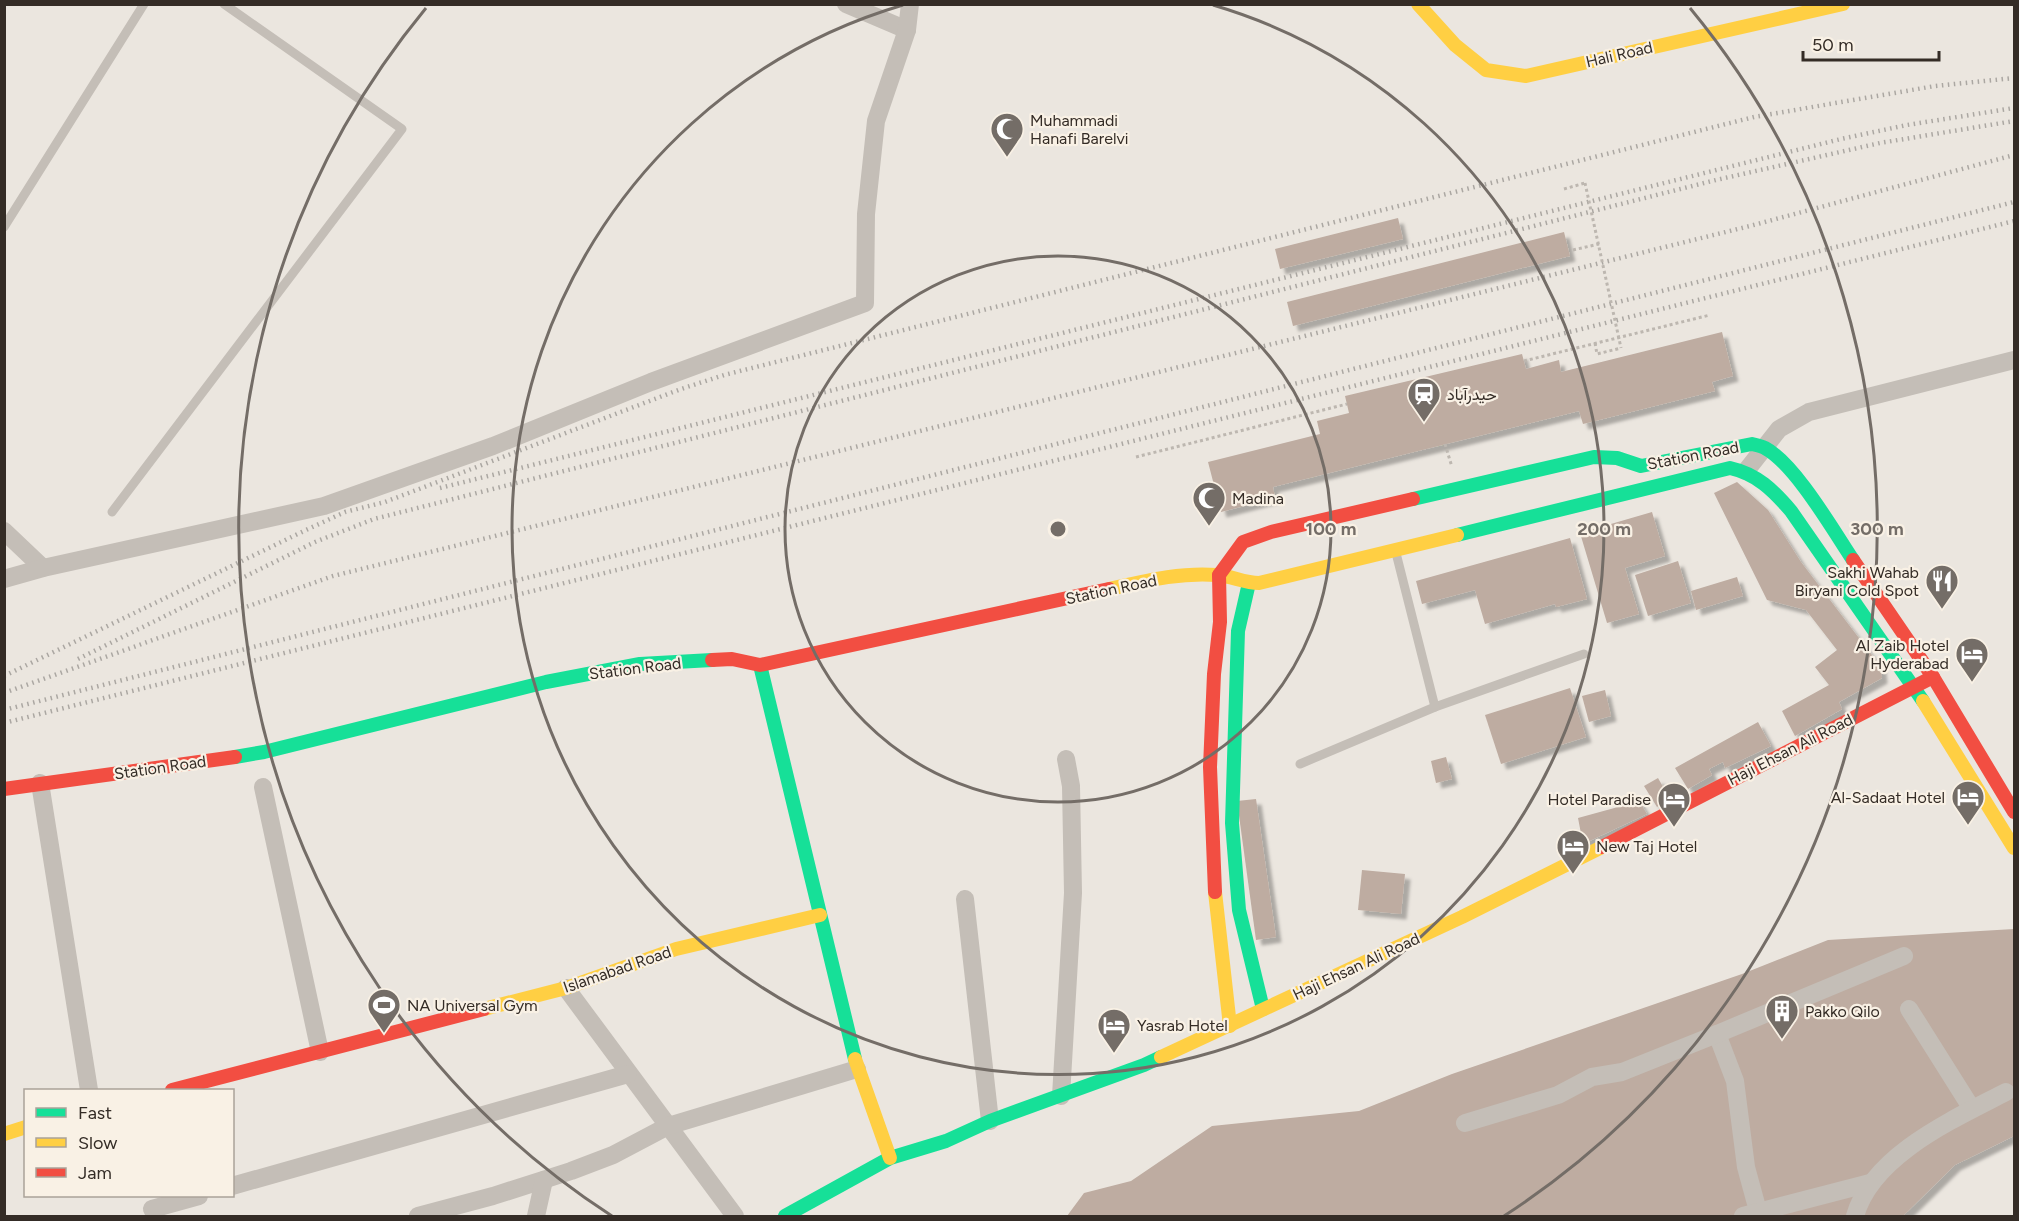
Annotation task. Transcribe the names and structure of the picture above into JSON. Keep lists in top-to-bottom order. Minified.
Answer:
{"streets":{"street":["Hali Road","Station Road","Haji Ehsan Ali Road","Islamabad Road"]},"crossings":[["Station Road","Haji Ehsan Ali Road"]],"places":{"mosque":["Muhammadi Hanafi Barelvi","Madina"],"station":["حیدرآباد"],"restaurant":["Sakhi Wahab Biryani Cold Spot"],"hotel":["Al Zaib Hotel Hyderabad","Al-Sadaat Hotel","Hotel Paradise","New Taj Hotel","Yasrab Hotel"],"sports":["NA Universal Gym"],"building":["Pakko Qilo"]},"legend":["Fast","Slow","Jam"],"scale_bar":"50 m","rings":["100 m","200 m","300 m"]}
